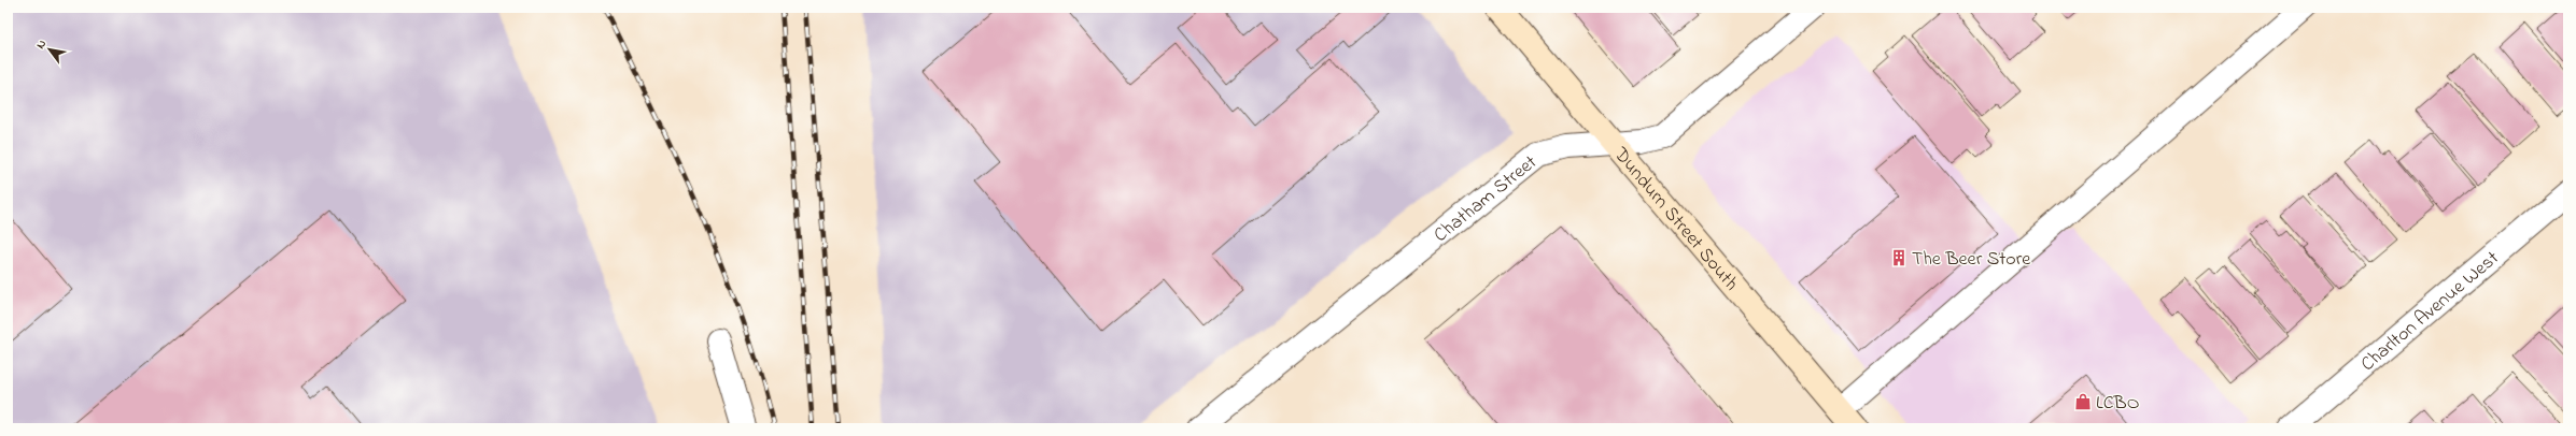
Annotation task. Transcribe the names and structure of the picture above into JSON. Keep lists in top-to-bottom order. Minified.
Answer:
{"streets":{"main road":["Dundurn Street South"],"street":["Chatham Street","Charlton Avenue West"]},"crossings":[["Chatham Street","Dundurn Street South"]],"places":{"building":["The Beer Store"],"shop":["LCBO"]},"north":"top left"}
